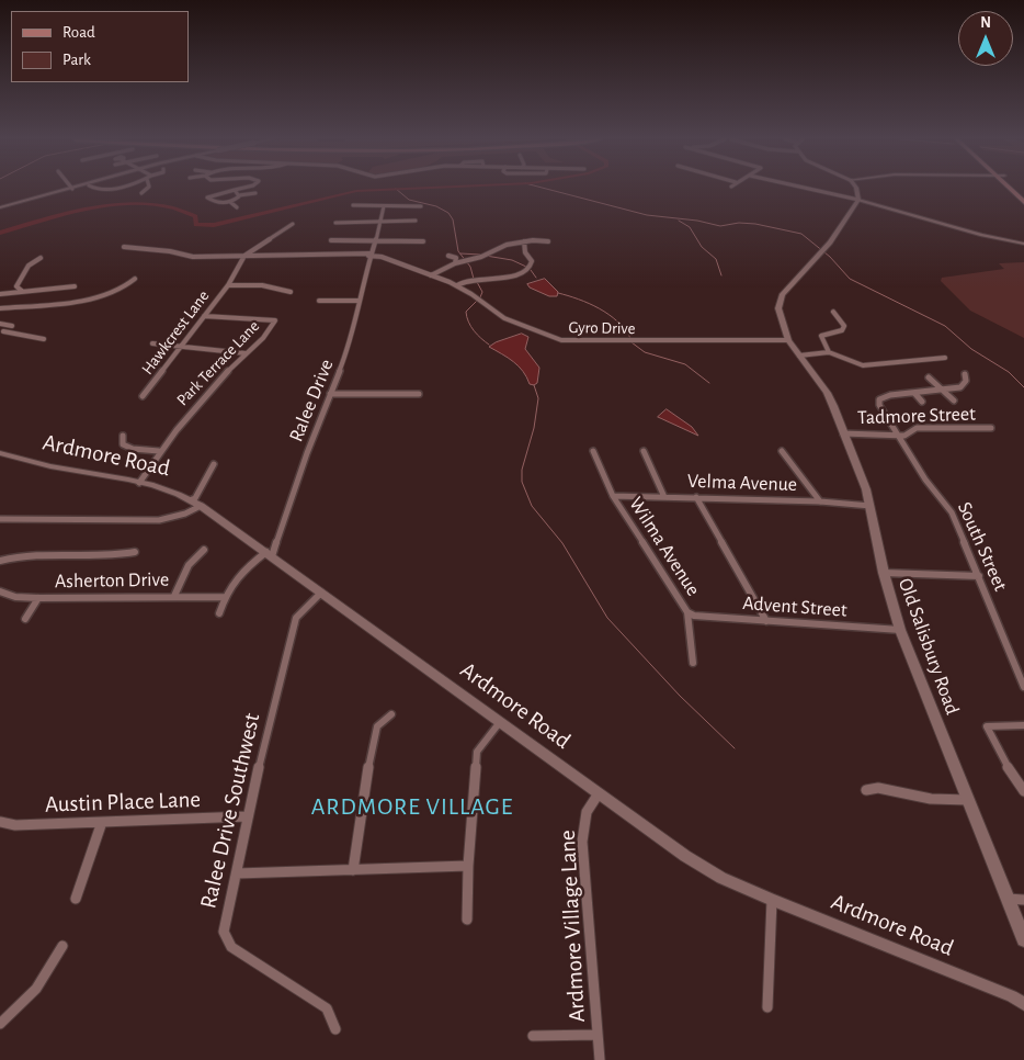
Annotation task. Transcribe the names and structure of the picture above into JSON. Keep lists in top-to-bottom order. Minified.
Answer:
{"streets":{"main road":["Old Salisbury Road"],"street":["Gyro Drive","Hawkcrest Lane","Park Terrace Lane","Ralee Drive","Tadmore Street","Ardmore Road","Velma Avenue","Wilma Avenue","South Street","Asherton Drive","Advent Street","Austin Place Lane","Ralee Drive Southwest","Ardmore Village Lane"]},"crossings":[["Gyro Drive","Hawkcrest Lane"],["Gyro Drive","Ralee Drive"],["Gyro Drive","Old Salisbury Road"],["Hawkcrest Lane","Park Terrace Lane"],["Park Terrace Lane","Ardmore Road"],["Ralee Drive","Ardmore Road"],["Tadmore Street","South Street"],["Tadmore Street","Old Salisbury Road"],["Ardmore Road","Ralee Drive Southwest"],["Ardmore Road","Ardmore Village Lane"],["Velma Avenue","Wilma Avenue"],["Velma Avenue","Old Salisbury Road"],["Wilma Avenue","Advent Street"],["Advent Street","Old Salisbury Road"],["Austin Place Lane","Ralee Drive Southwest"]],"districts":["ARDMORE VILLAGE"],"legend":["Road","Park"],"north":"top"}
